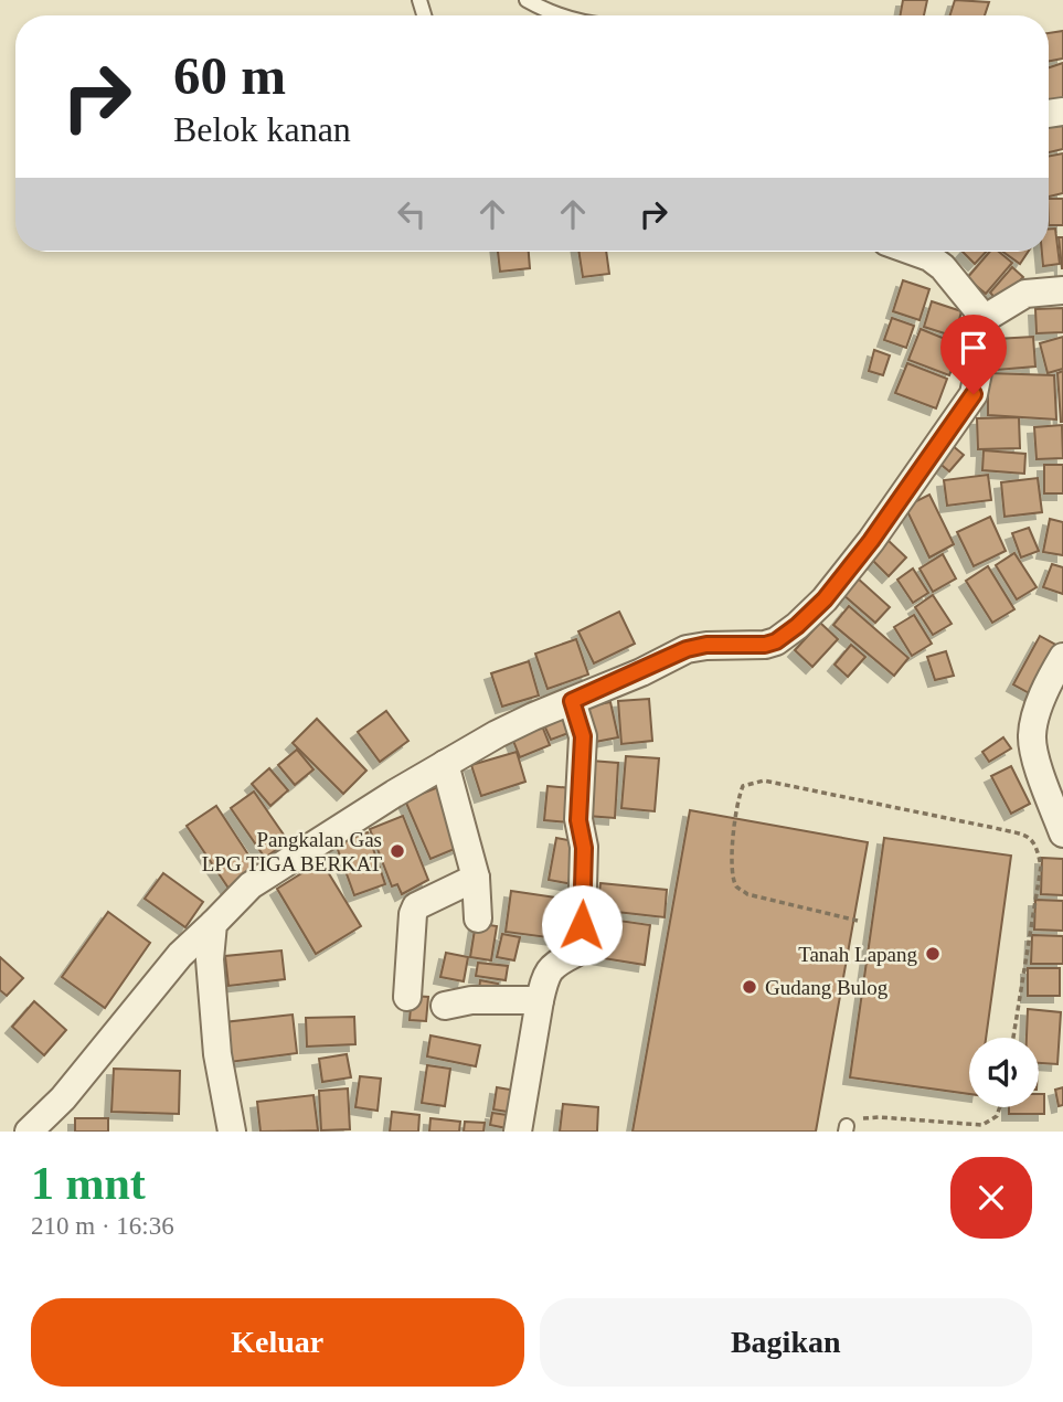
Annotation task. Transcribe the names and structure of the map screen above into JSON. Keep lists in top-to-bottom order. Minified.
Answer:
{"places":["Pangkalan Gas LPG TIGA BERKAT","Tanah Lapang","Gudang Bulog"],"page":{"turn":["60 m","Belok kanan"],"heading":["1 mnt","210 m · 16:36"],"buttons":["Keluar","Bagikan"]}}
